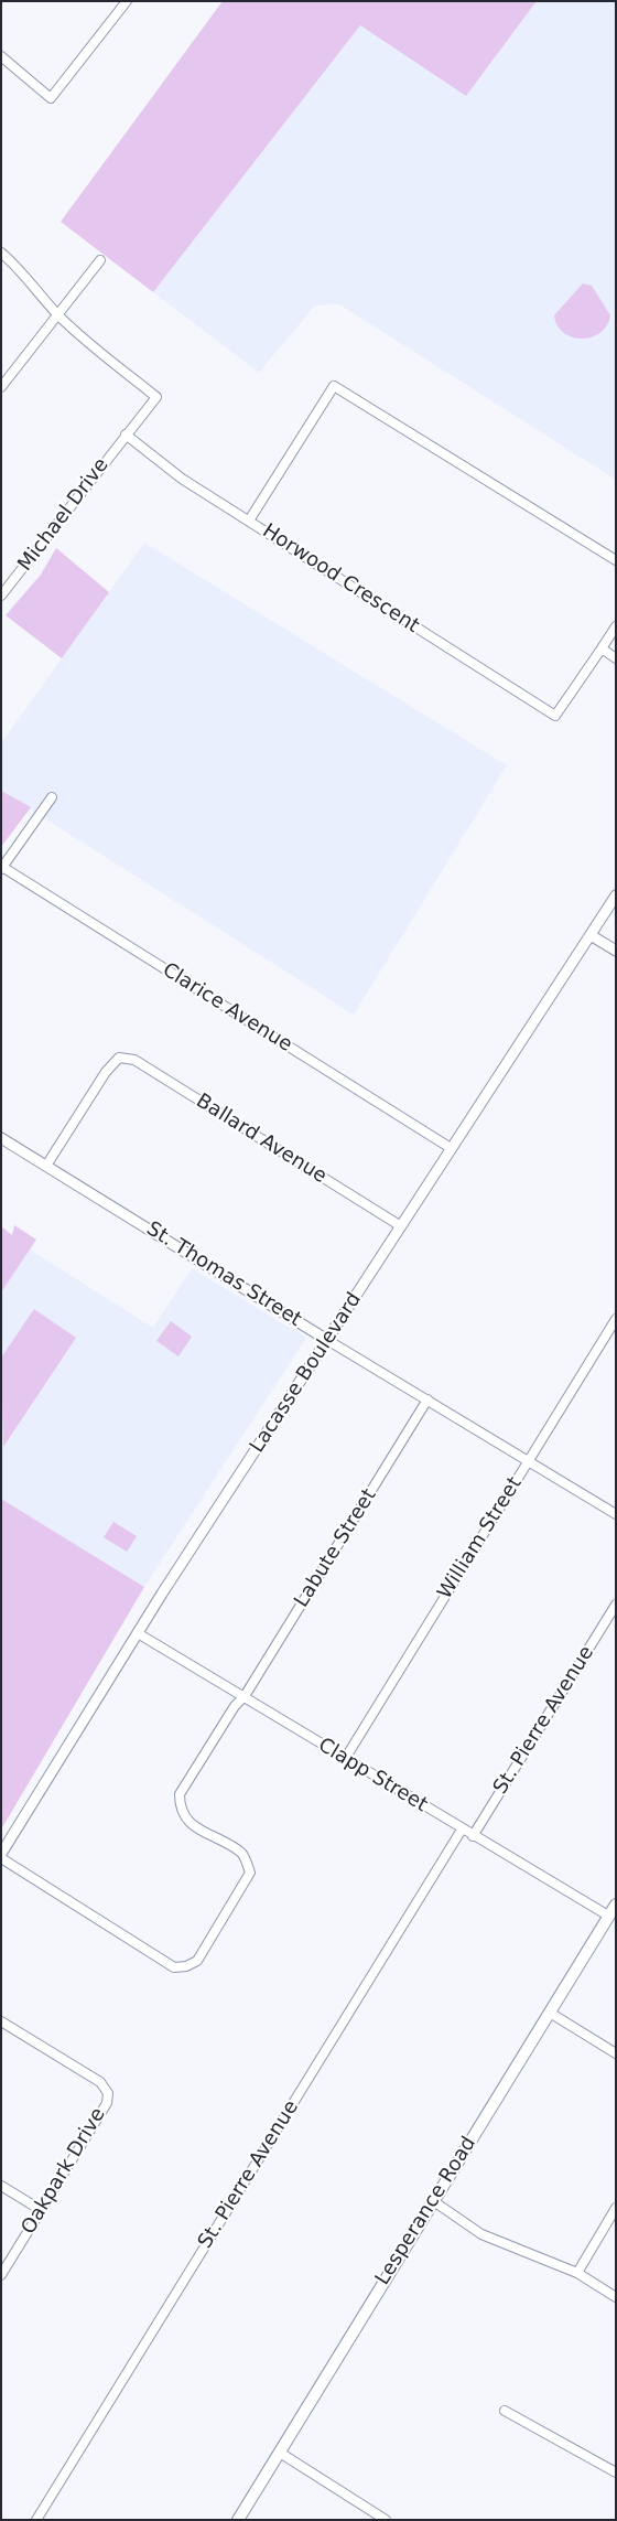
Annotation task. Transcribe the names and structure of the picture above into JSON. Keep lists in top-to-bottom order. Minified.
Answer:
{"streets":{"main road":["Lesperance Road"],"street":["Michael Drive","Horwood Crescent","Clarice Avenue","Ballard Avenue","St. Thomas Street","Lacasse Boulevard","William Street","Labute Street","St. Pierre Avenue","Clapp Street","Oakpark Drive"]},"crossings":[["Clarice Avenue","Lacasse Boulevard"],["Ballard Avenue","St. Thomas Street"],["Ballard Avenue","Lacasse Boulevard"],["St. Thomas Street","Lacasse Boulevard"],["St. Thomas Street","William Street"],["St. Thomas Street","Labute Street"],["Lacasse Boulevard","Clapp Street"],["William Street","Clapp Street"],["Labute Street","Clapp Street"],["St. Pierre Avenue","Clapp Street"],["Clapp Street","Lesperance Road"]]}
